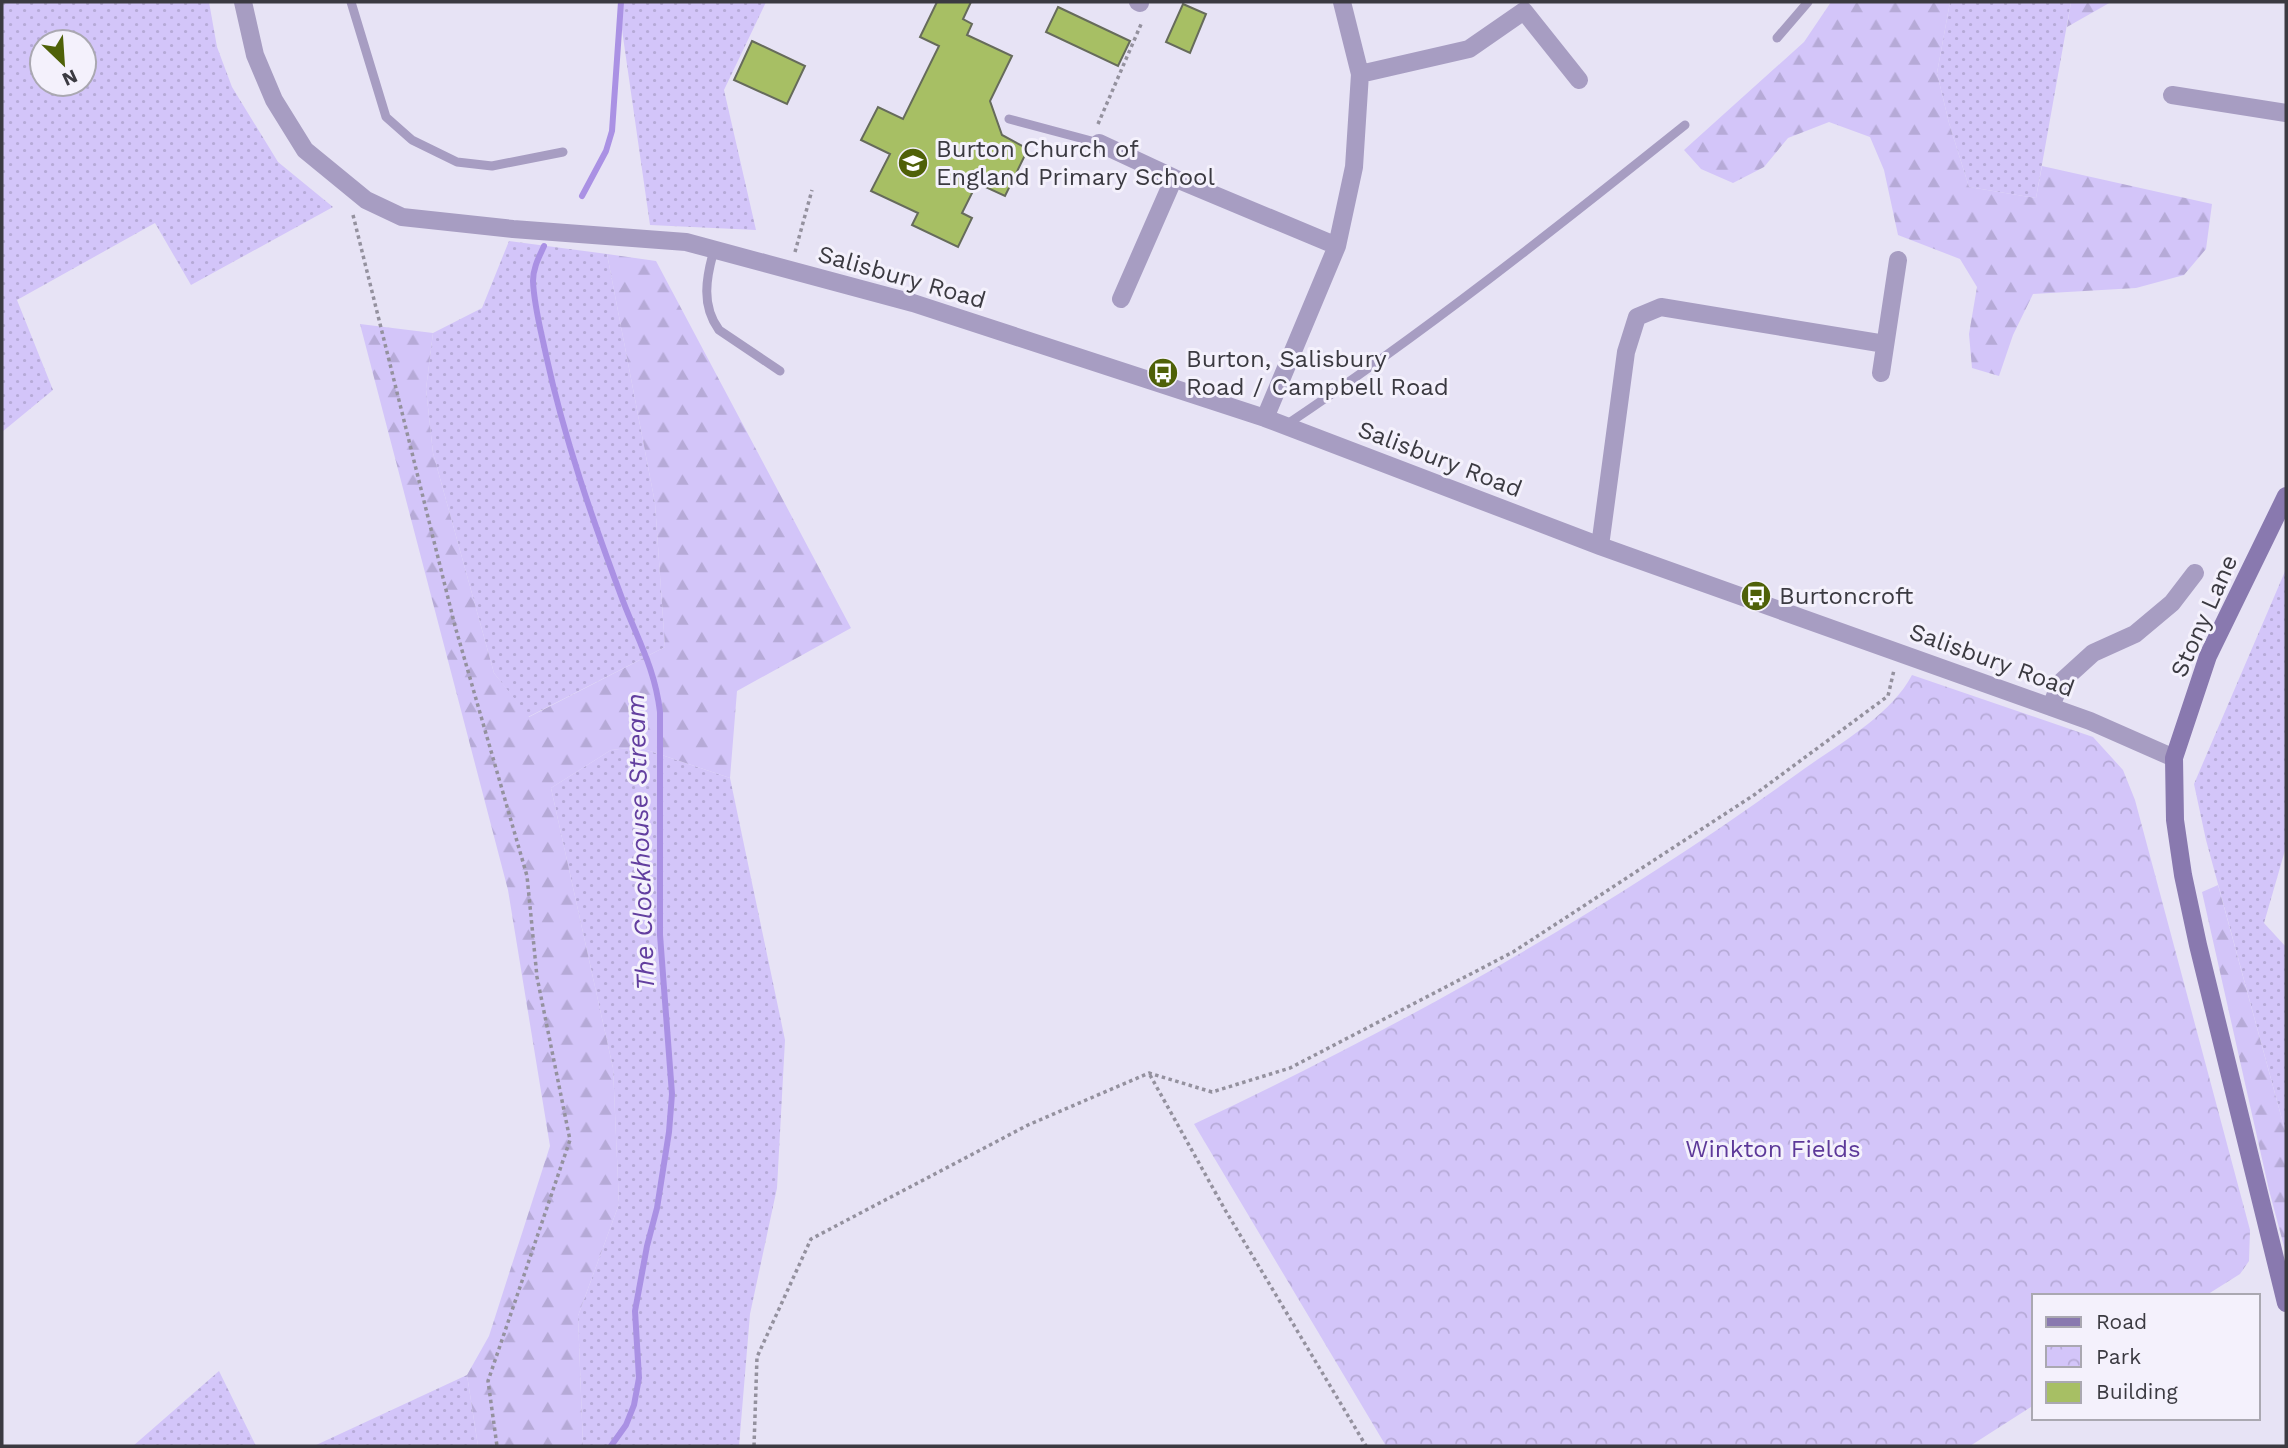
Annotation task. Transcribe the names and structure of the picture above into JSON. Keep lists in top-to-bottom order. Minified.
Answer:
{"streets":{"main road":["Stony Lane"],"street":["Salisbury Road"]},"crossings":[["Salisbury Road","Stony Lane"]],"water":["The Clockhouse Stream"],"parks":["Winkton Fields"],"places":{"school or university":["Burton Church of England Primary School"],"bus stop":["Burton, Salisbury Road / Campbell Road","Burtoncroft"]},"legend":["Road","Park","Building"],"north":"bottom right"}
